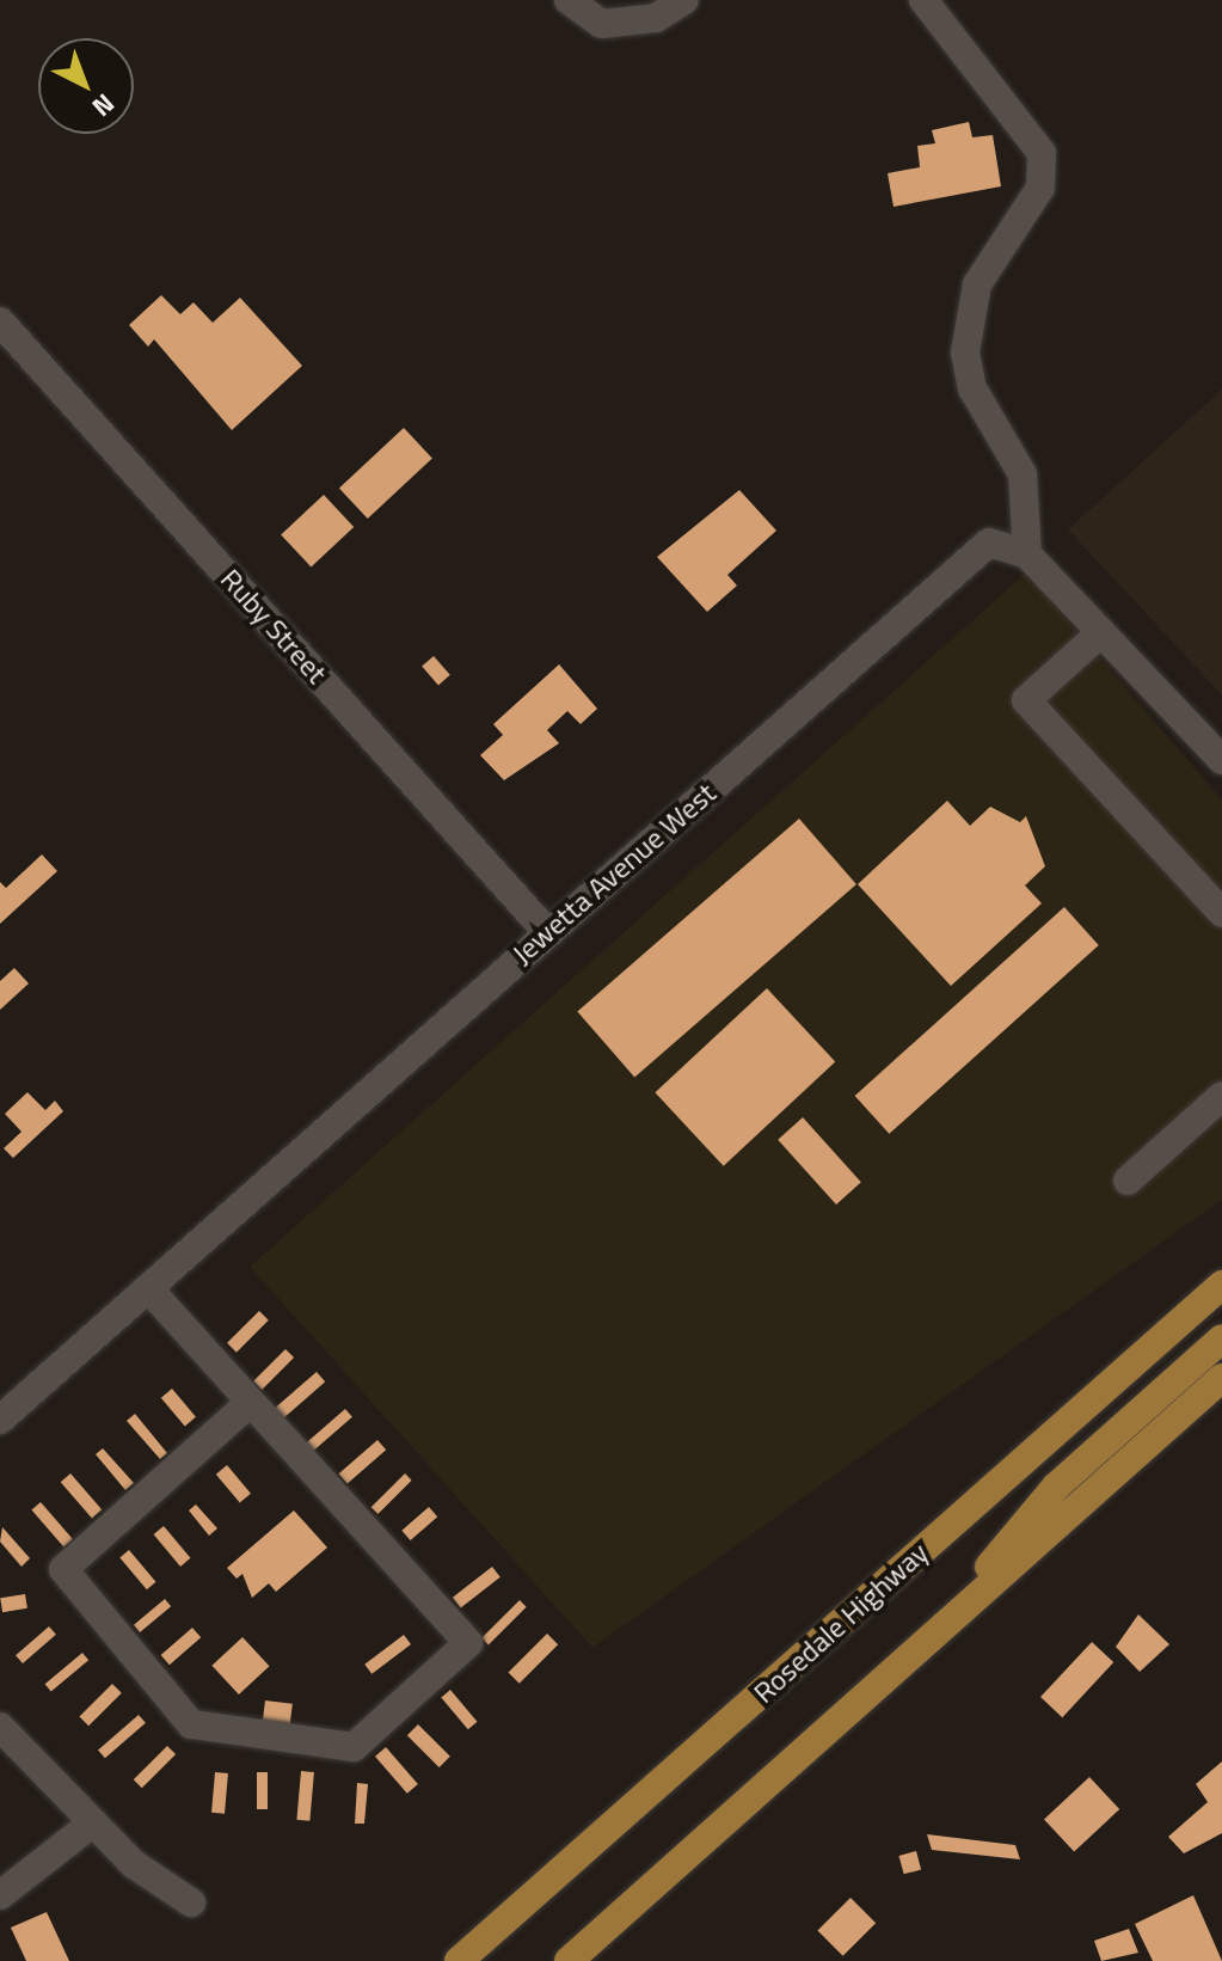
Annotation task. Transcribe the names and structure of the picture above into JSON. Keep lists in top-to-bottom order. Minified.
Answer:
{"streets":{"main road":["Rosedale Highway"],"street":["Ruby Street","Jewetta Avenue West"]},"crossings":[["Ruby Street","Jewetta Avenue West"]],"north":"bottom right"}
